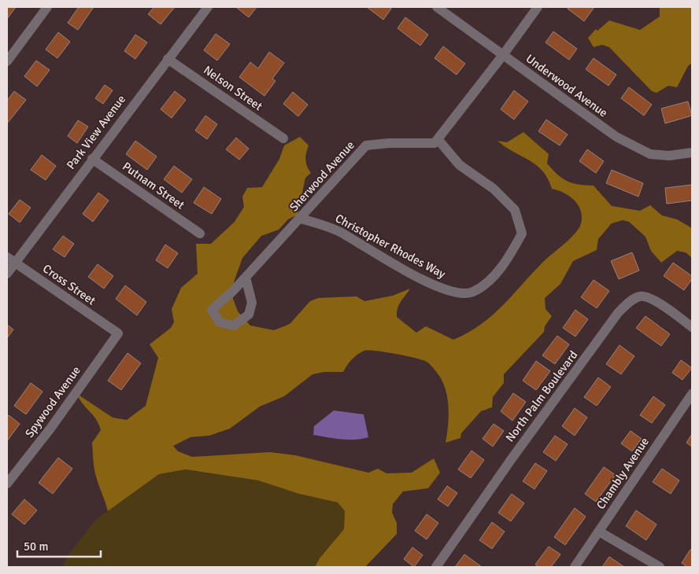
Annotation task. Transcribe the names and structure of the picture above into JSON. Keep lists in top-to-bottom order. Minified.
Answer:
{"streets":{"street":["Underwood Avenue","Nelson Street","Park View Avenue","Sherwood Avenue","Putnam Street","Christopher Rhodes Way","Cross Street","North Palm Boulevard","Spywood Avenue","Chambly Avenue"]},"crossings":[["Nelson Street","Park View Avenue"],["Park View Avenue","Putnam Street"],["Park View Avenue","Cross Street"],["Sherwood Avenue","Christopher Rhodes Way"],["Cross Street","Spywood Avenue"]],"scale_bar":"50 m"}
